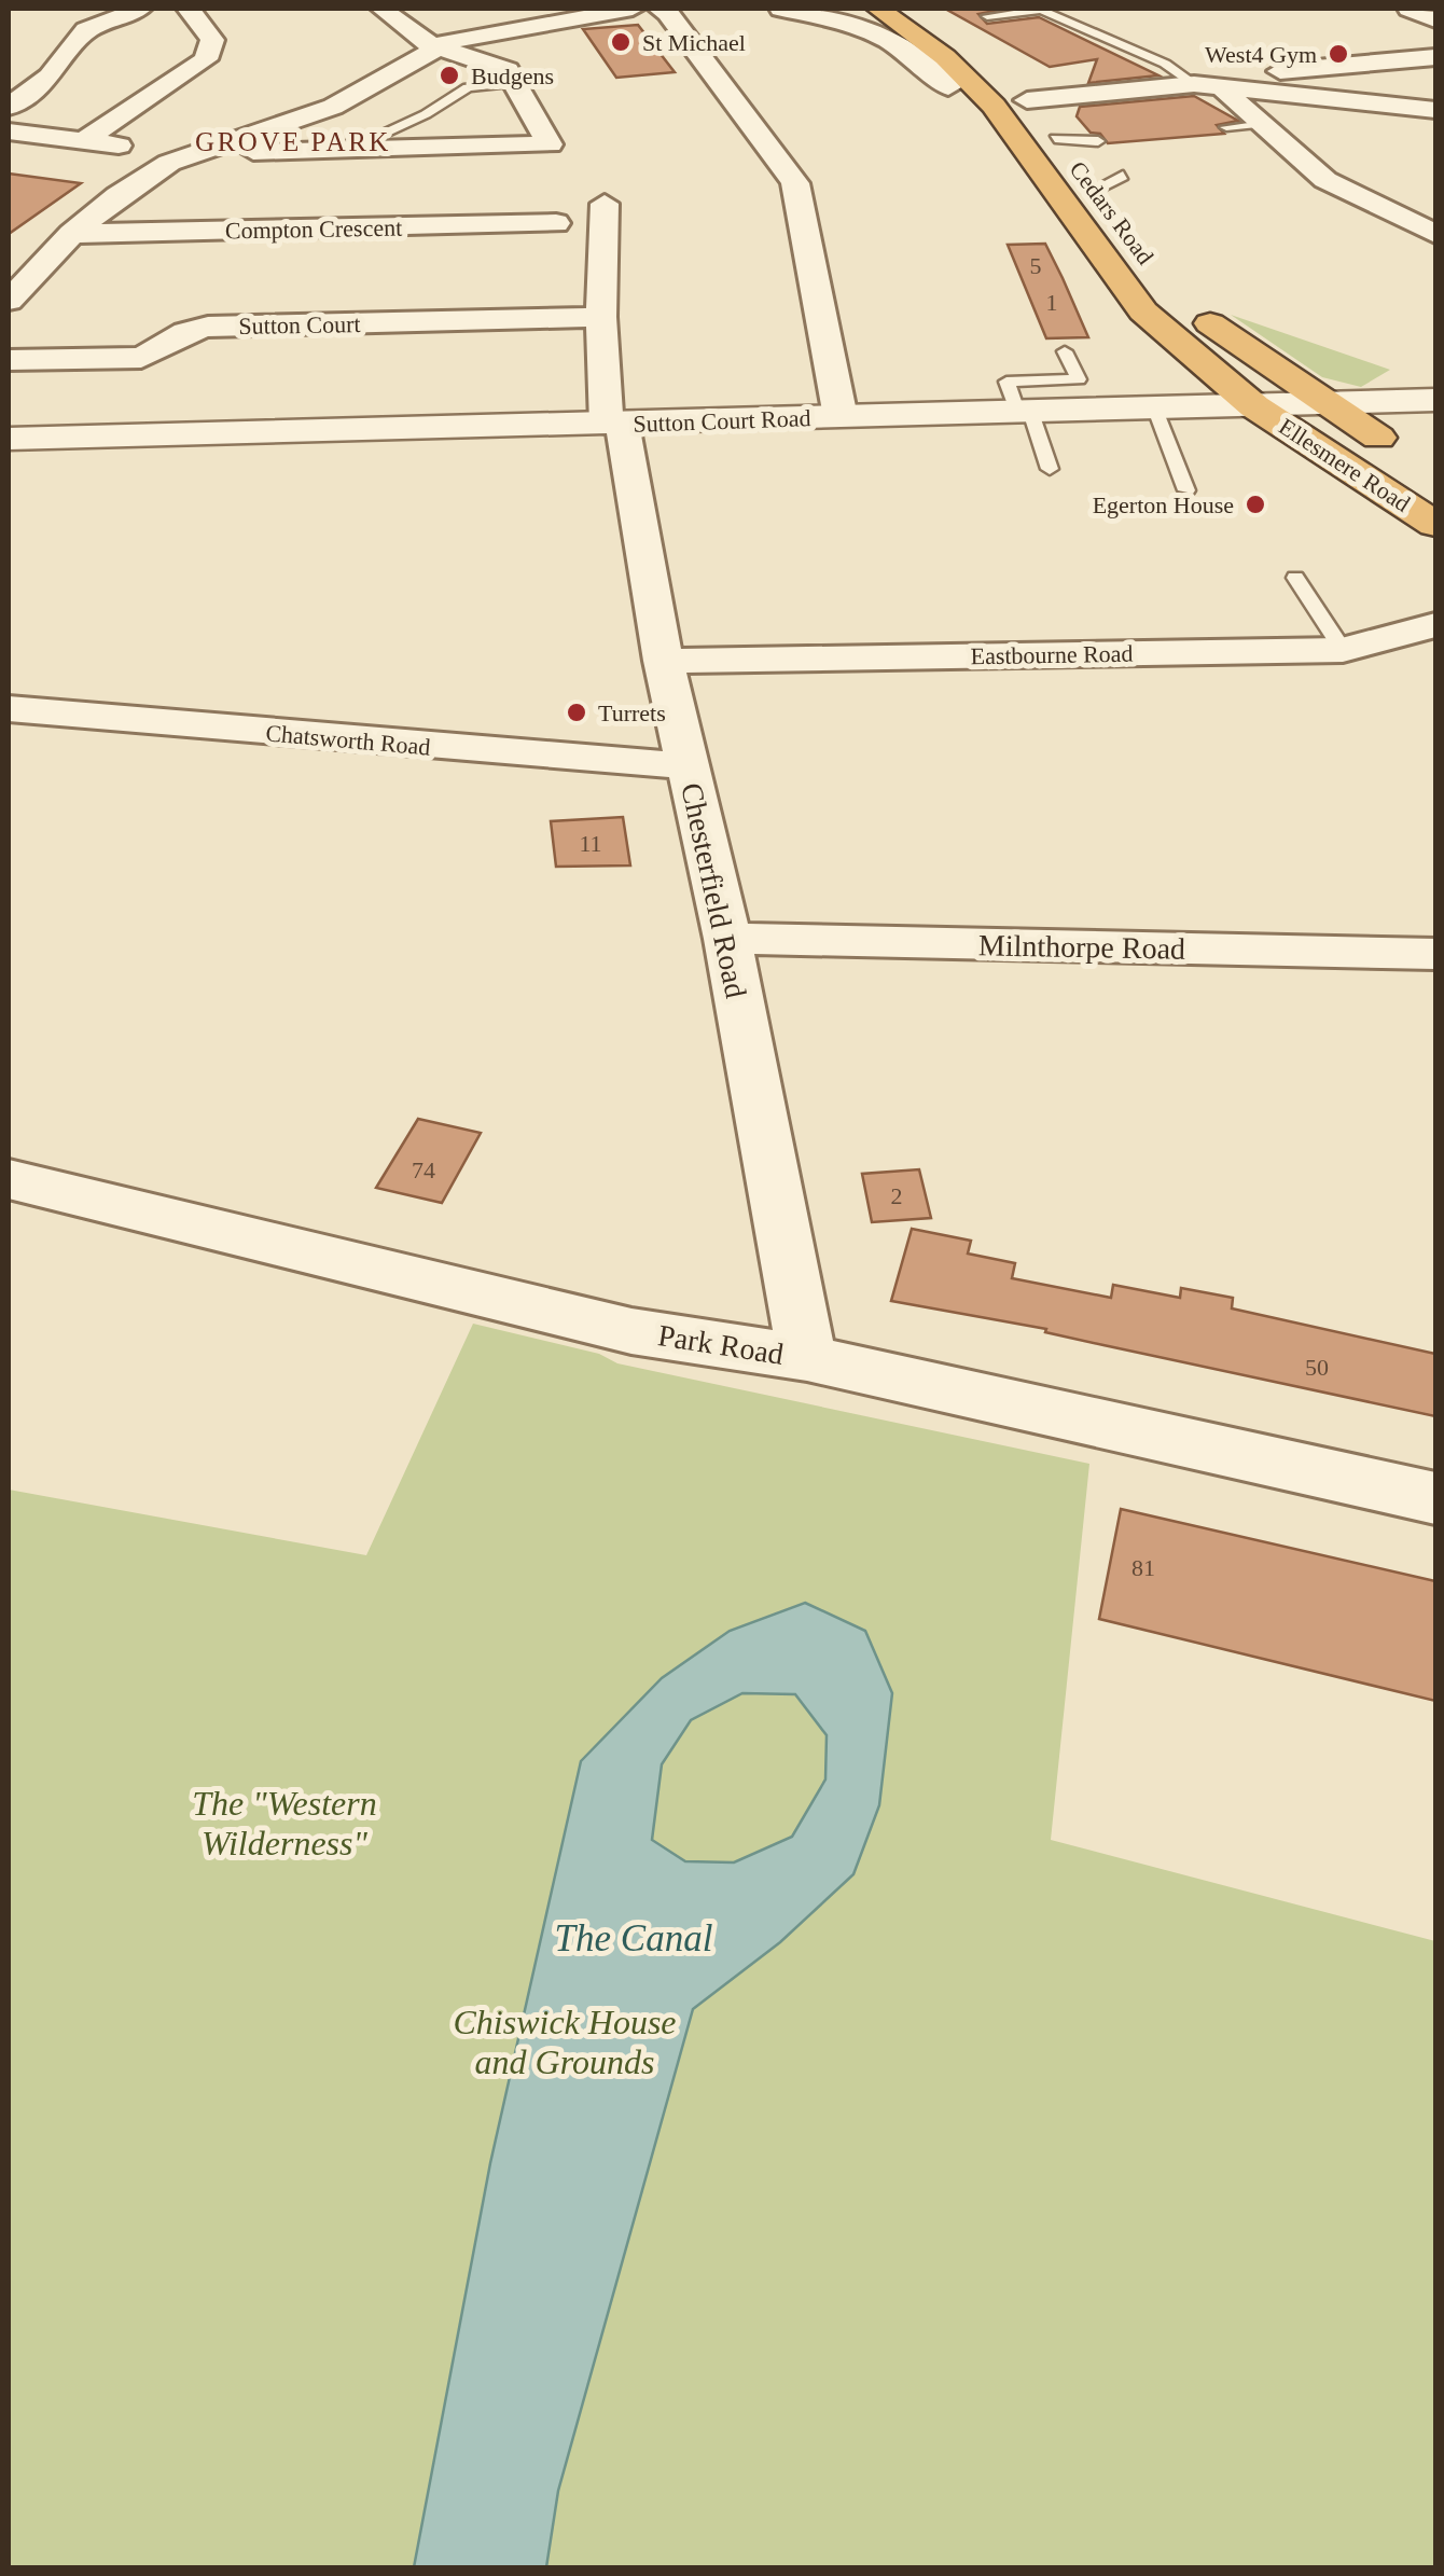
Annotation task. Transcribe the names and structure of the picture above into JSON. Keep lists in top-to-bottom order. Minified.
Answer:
{"streets":{"highway":["Cedars Road","Ellesmere Road"],"street":["Compton Crescent","Sutton Court","Sutton Court Road","Eastbourne Road","Chatsworth Road","Chesterfield Road","Milnthorpe Road","Park Road"]},"crossings":[["Cedars Road","Sutton Court Road"],["Cedars Road","Ellesmere Road"],["Sutton Court","Chesterfield Road"],["Sutton Court Road","Ellesmere Road"],["Sutton Court Road","Chesterfield Road"],["Eastbourne Road","Chesterfield Road"],["Chatsworth Road","Chesterfield Road"],["Chesterfield Road","Milnthorpe Road"],["Chesterfield Road","Park Road"]],"districts":["GROVE PARK"],"water":["The Canal"],"parks":["The \"Western Wilderness\"","Chiswick House and Grounds"],"places":["St Michael","West4 Gym","Budgens","Egerton House","Turrets"],"house_numbers":["5","1","11","74","2","50","81"]}
